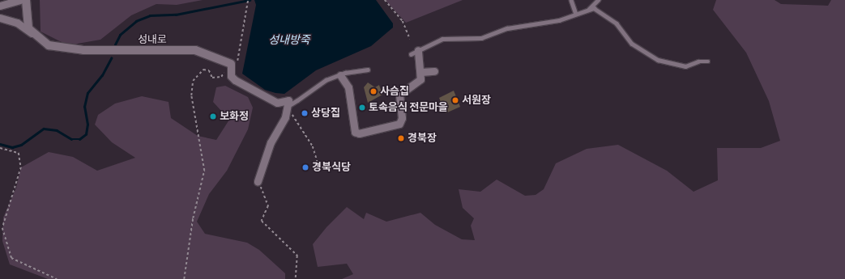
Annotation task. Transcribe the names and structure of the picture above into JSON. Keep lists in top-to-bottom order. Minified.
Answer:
{"streets":{"street":["성내로"]},"water":["성내방죽"],"places":["사슴집","서원장","토속음식 전문마을","상당집","보화정","경북장","경북식당"]}
